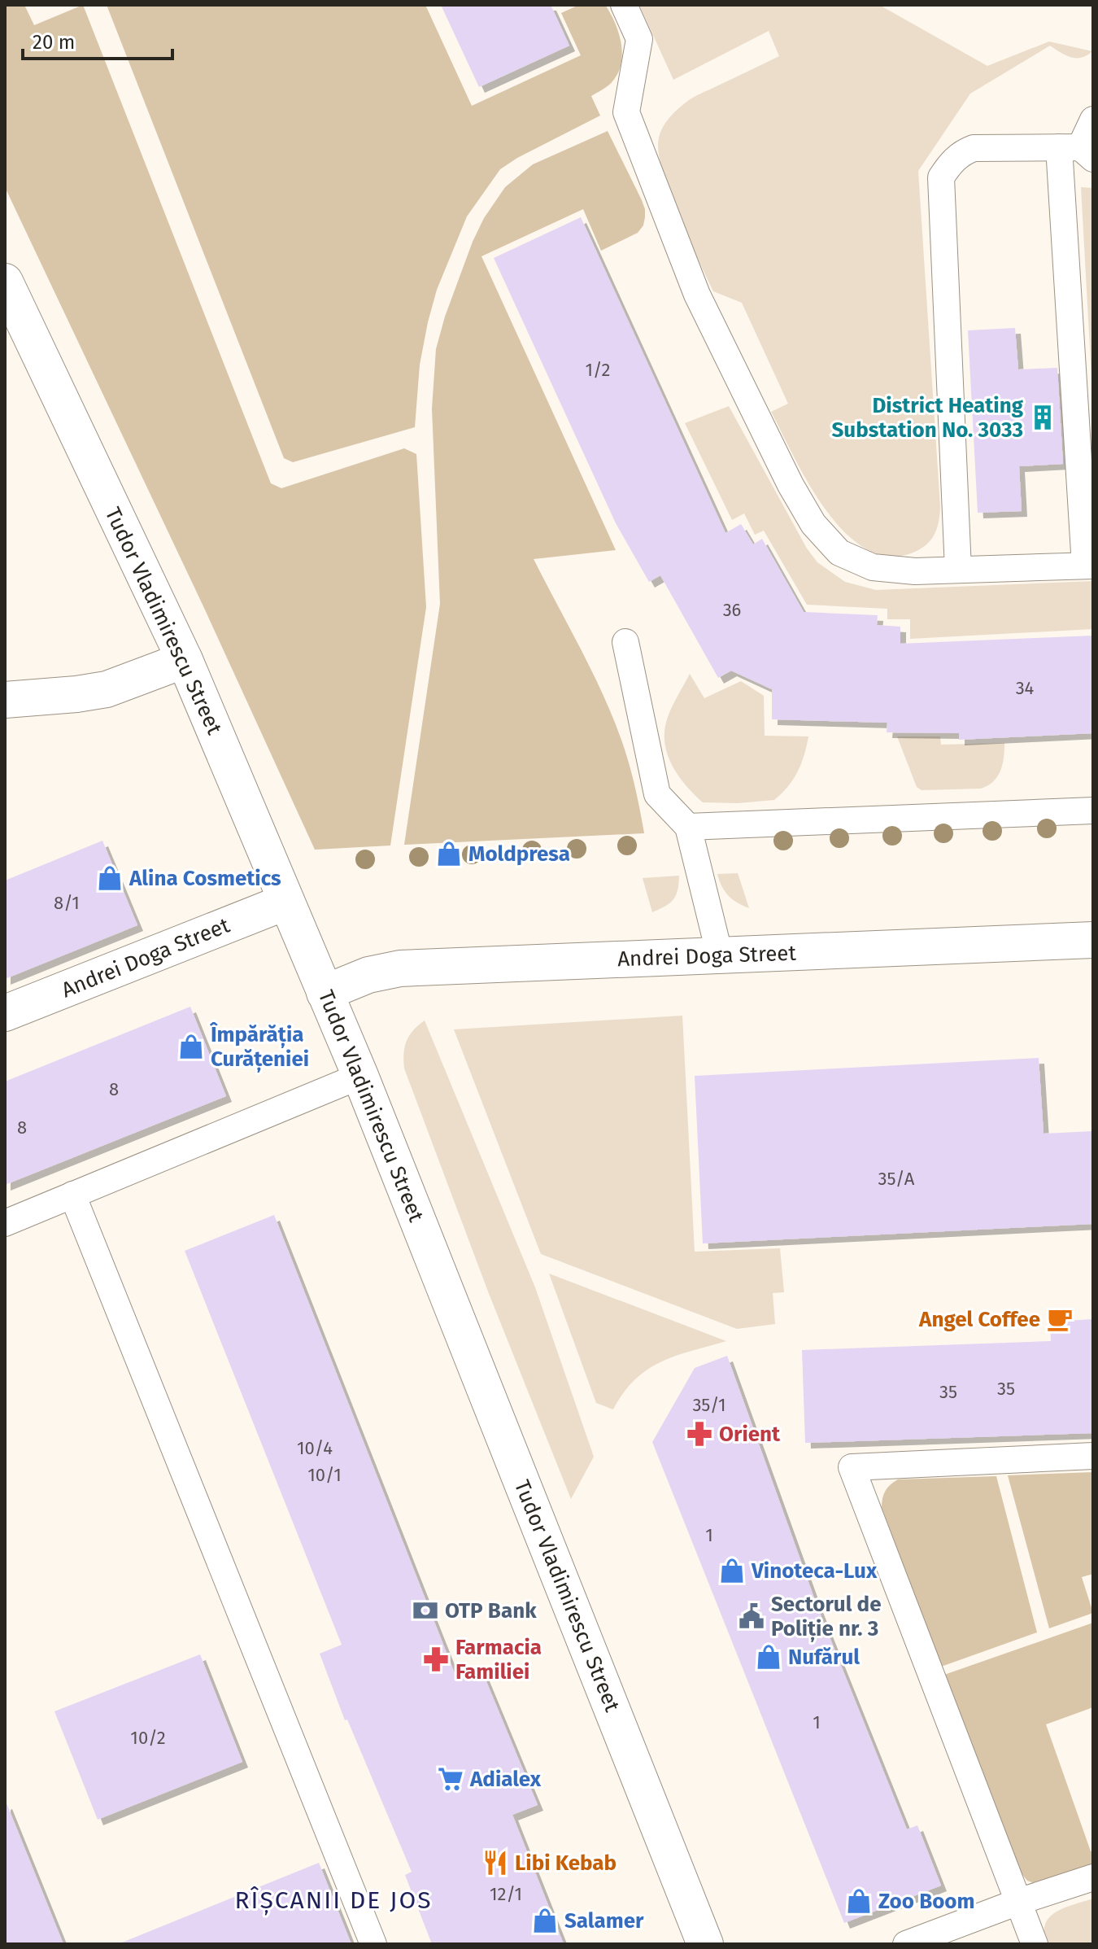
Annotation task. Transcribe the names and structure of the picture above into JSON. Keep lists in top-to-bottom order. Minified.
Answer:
{"streets":{"main road":["Tudor Vladimirescu Street","Andrei Doga Street"]},"crossings":[["Tudor Vladimirescu Street","Andrei Doga Street"]],"districts":["RÎȘCANII DE JOS"],"places":{"building":["District Heating Substation No. 3033"],"shop":["Moldpresa","Alina Cosmetics","Împărăția Curățeniei","Vinoteca-Lux","Nufărul","Zoo Boom","Salamer"],"cafe":["Angel Coffee"],"pharmacy":["Orient","Farmacia Familiei"],"bank":["OTP Bank"],"public building":["Sectorul de Poliție nr. 3"],"supermarket":["Adialex"],"restaurant":["Libi Kebab"]},"house_numbers":["1/2","36","34","8/1","8","8","35/A","35","35","35/1","10/4","10/1","1","1","10/2","12/1"],"scale_bar":"20 m"}
